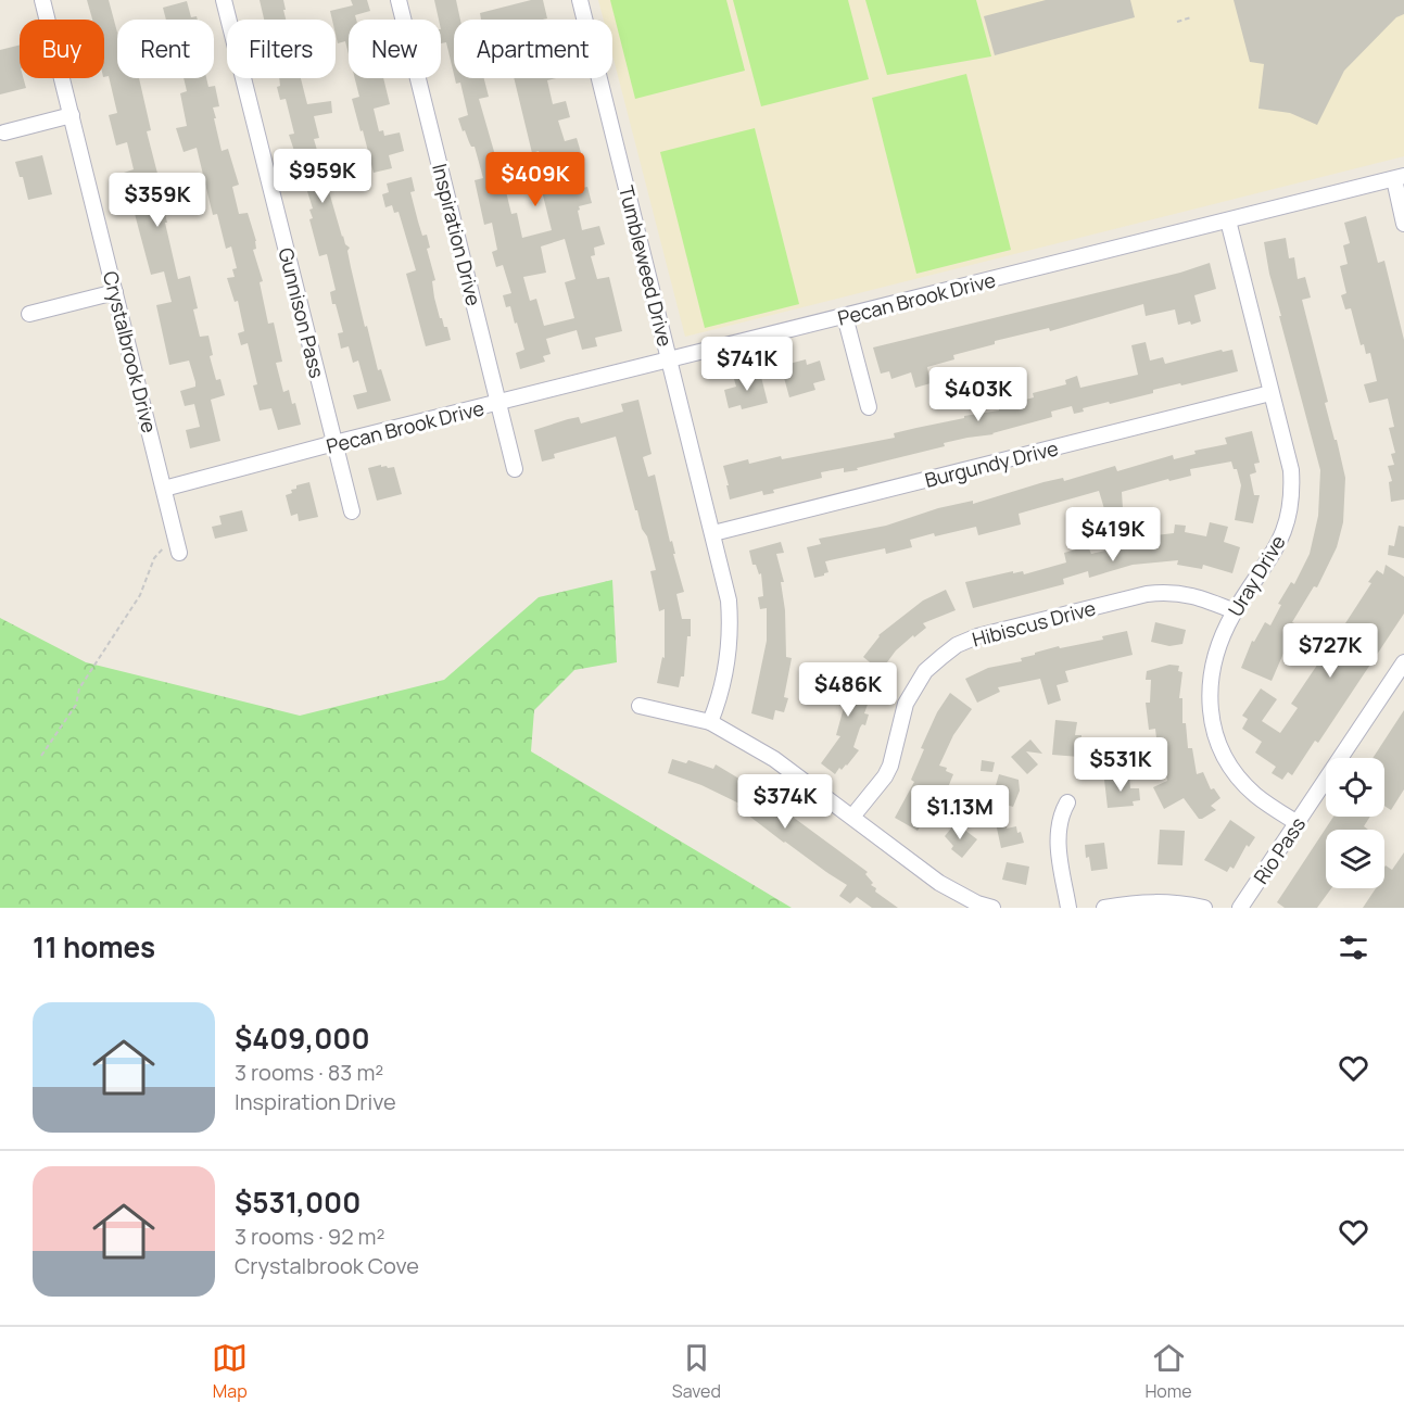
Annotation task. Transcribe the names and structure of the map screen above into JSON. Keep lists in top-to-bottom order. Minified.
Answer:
{"streets":{"street":["Inspiration Drive","Tumbleweed Drive","Pecan Brook Drive","Gunnison Pass","Crystalbrook Drive","Burgundy Drive","Uray Drive","Hibiscus Drive","Rio Pass"]},"crossings":[["Inspiration Drive","Pecan Brook Drive"],["Tumbleweed Drive","Pecan Brook Drive"],["Tumbleweed Drive","Burgundy Drive"],["Pecan Brook Drive","Gunnison Pass"],["Pecan Brook Drive","Crystalbrook Drive"],["Pecan Brook Drive","Uray Drive"],["Burgundy Drive","Uray Drive"],["Uray Drive","Hibiscus Drive"],["Uray Drive","Rio Pass"]],"page":{"chip":["Buy","Rent","Filters","New","Apartment"],"price":["$959K","$409K","$359K","$741K","$403K","$419K","$727K","$486K","$531K","$374K","$1.13M"],"heading":"11 homes","list":[{"name":"$409,000","note":"3 rooms · 83 m² · Inspiration Drive"},{"name":"$531,000","note":"3 rooms · 92 m² · Crystalbrook Cove"}],"tabs":["Map","Saved","Home"]}}
